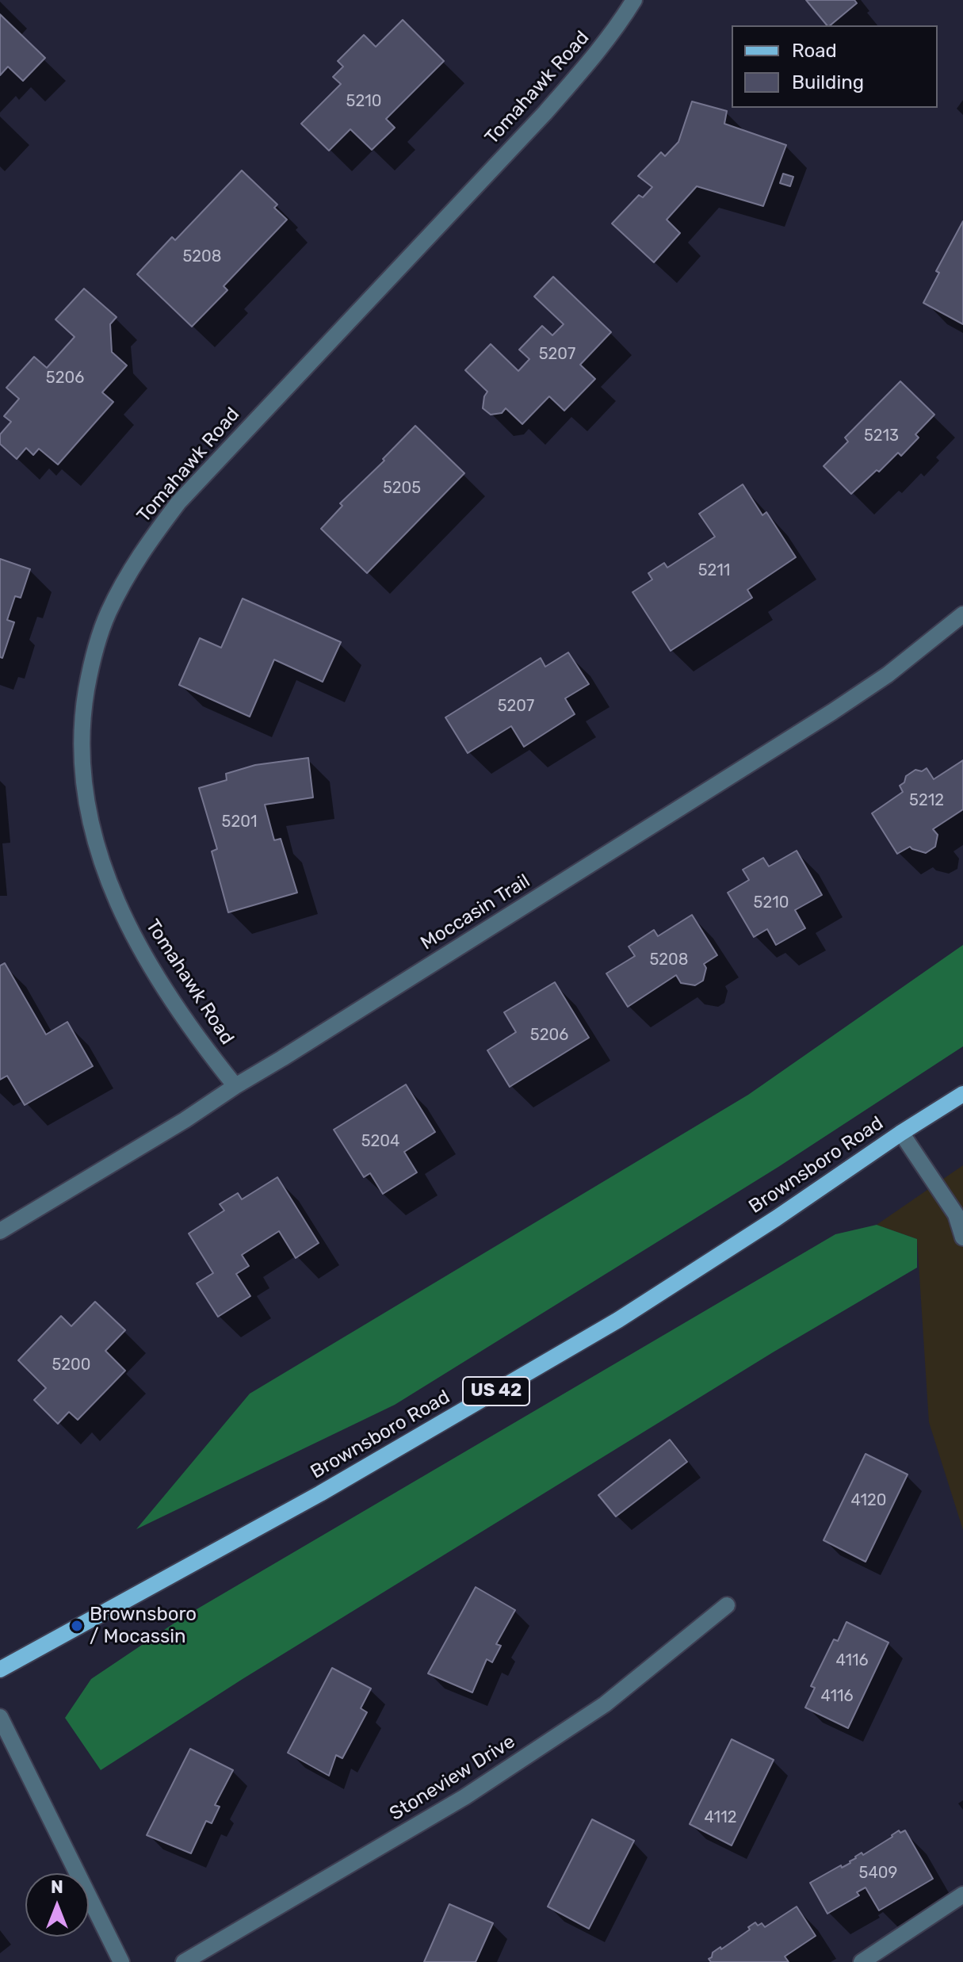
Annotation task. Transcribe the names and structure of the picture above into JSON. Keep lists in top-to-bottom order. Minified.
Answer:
{"streets":{"main road":["Brownsboro Road","US 42"],"street":["Tomahawk Road","Moccasin Trail","Stoneview Drive"]},"crossings":[["Tomahawk Road","Moccasin Trail"]],"places":["Brownsboro / Mocassin"],"house_numbers":["5210","5208","5207","5206","5213","5205","5211","5207","5212","5201","5210","5208","5206","5204","5200","4120","4116","4116","4112","5409"],"legend":["Road","Building"],"north":"top"}
